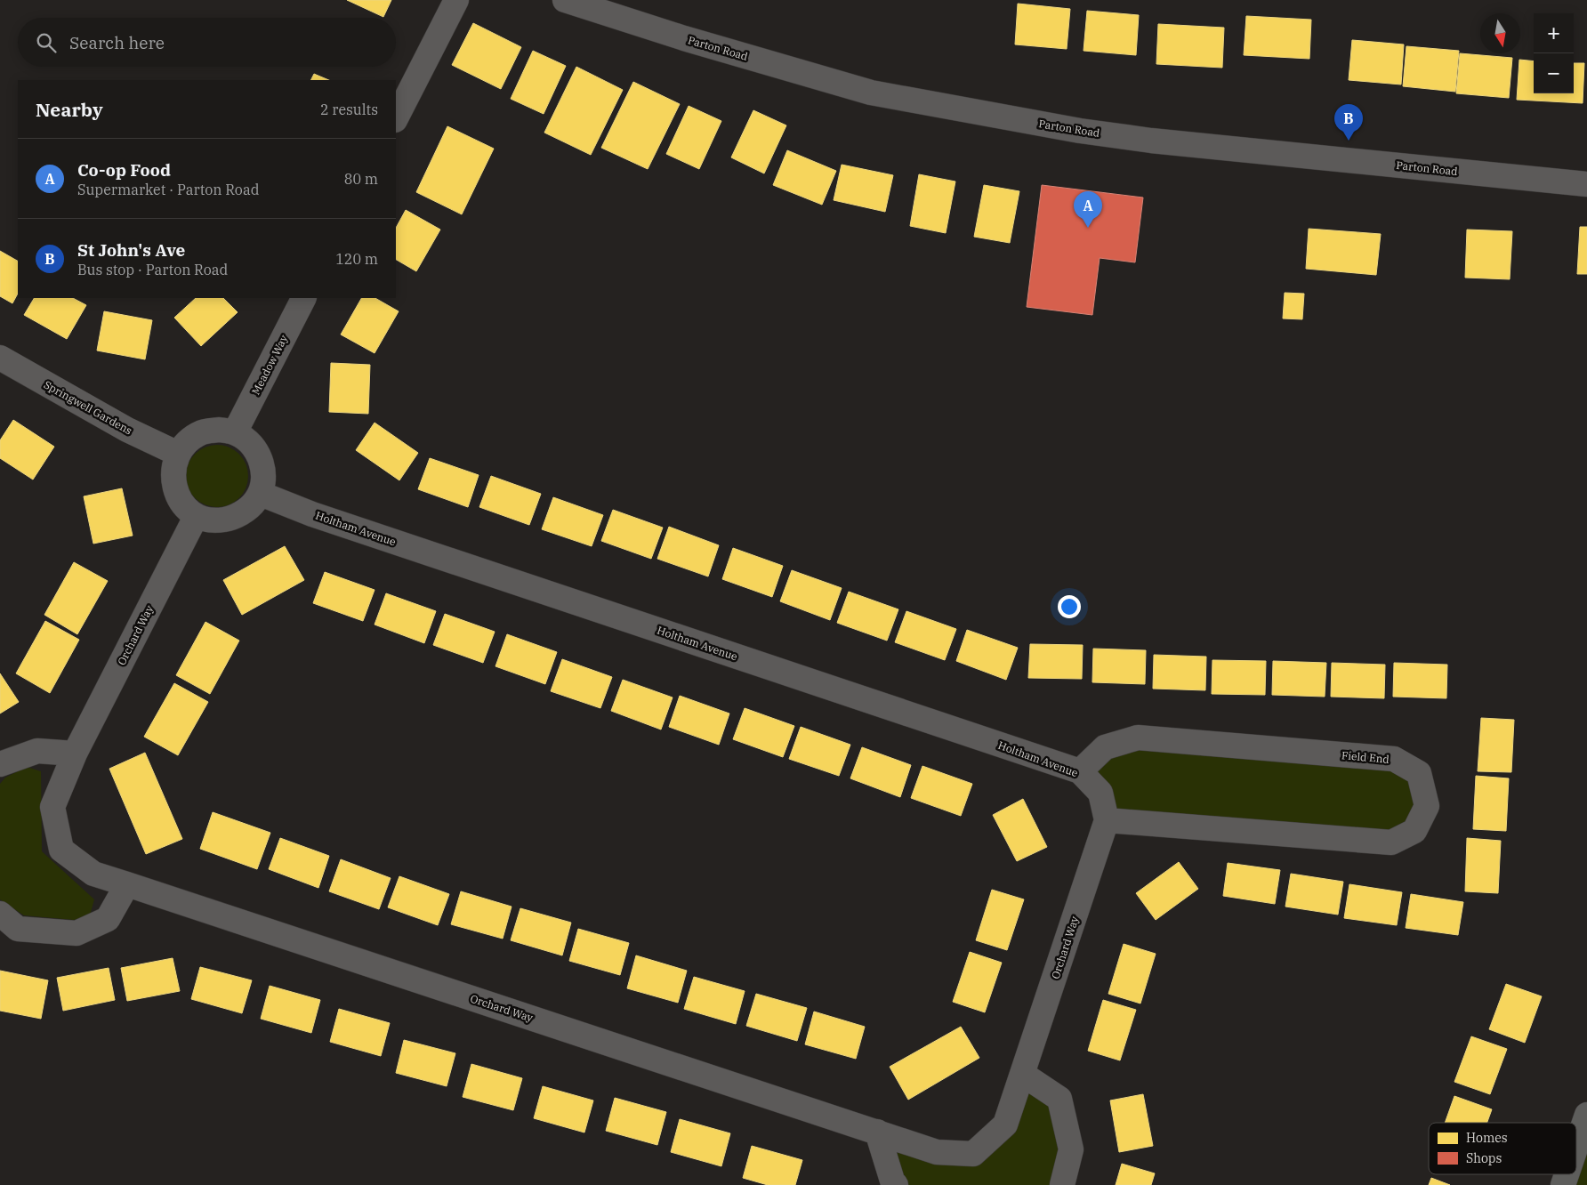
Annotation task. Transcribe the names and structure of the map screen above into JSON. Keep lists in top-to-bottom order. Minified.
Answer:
{"streets":{"street":["Parton Road","Meadow Way","Springwell Gardens","Holtham Avenue","Orchard Way","Field End"]},"crossings":[["Meadow Way","Springwell Gardens"],["Meadow Way","Holtham Avenue"],["Meadow Way","Orchard Way"],["Springwell Gardens","Holtham Avenue"],["Springwell Gardens","Orchard Way"],["Holtham Avenue","Orchard Way"],["Holtham Avenue","Field End"],["Orchard Way","Field End"]],"legend":["Homes","Shops"],"north":"bottom","page":{"map_buttons":["+","−"],"search":"Search here","heading":["Nearby","2 results"],"pins":["B","A"],"list":[{"mark":"A","name":"Co-op Food","note":"Supermarket · Parton Road","value":"80 m"},{"mark":"B","name":"St John's Ave","note":"Bus stop · Parton Road","value":"120 m"}]}}
